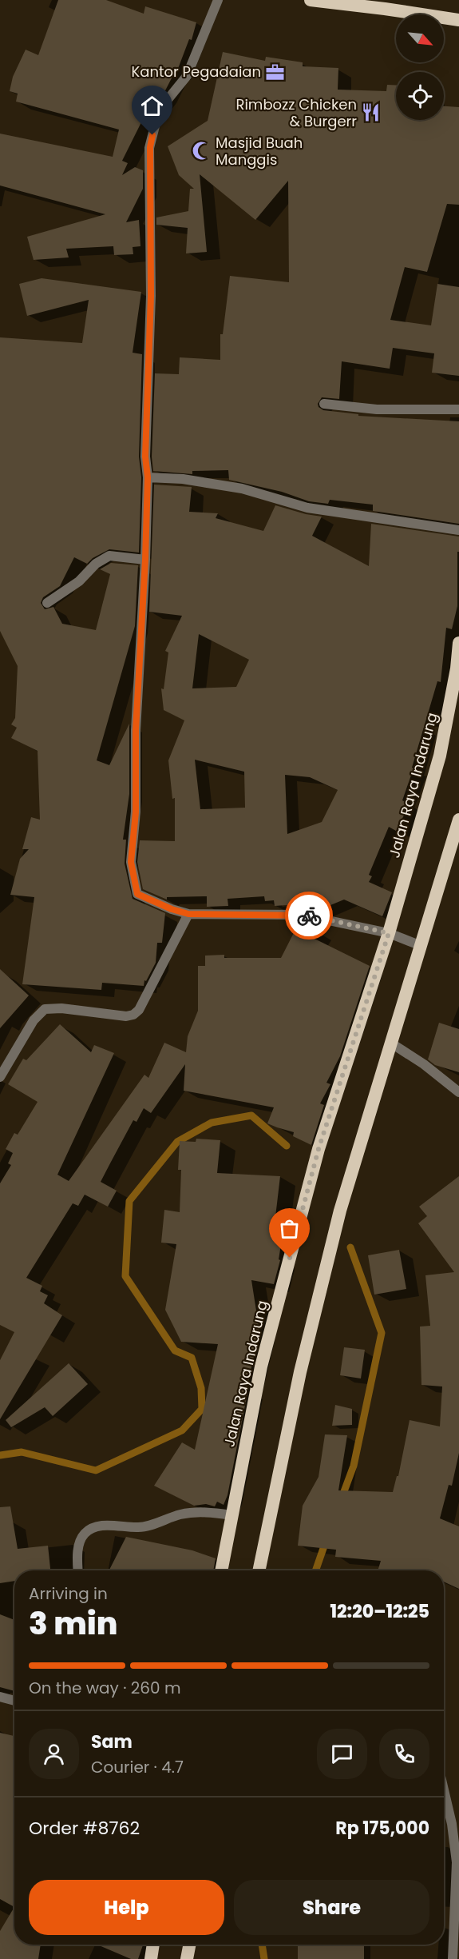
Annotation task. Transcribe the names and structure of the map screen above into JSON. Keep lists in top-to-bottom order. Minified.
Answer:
{"streets":{"highway":["Jalan Raya Indarung"]},"places":{"office":["Kantor Pegadaian"],"restaurant":["Rimbozz Chicken & Burgerr"],"mosque":["Masjid Buah Manggis"]},"north":"bottom right","page":{"heading":["3 min","Arriving in","12:20–12:25"],"panel":["Sam","Courier · 4.7","Order #8762","Rp 175,000"],"bar":"On the way · 260 m","buttons":["Help","Share"]}}
